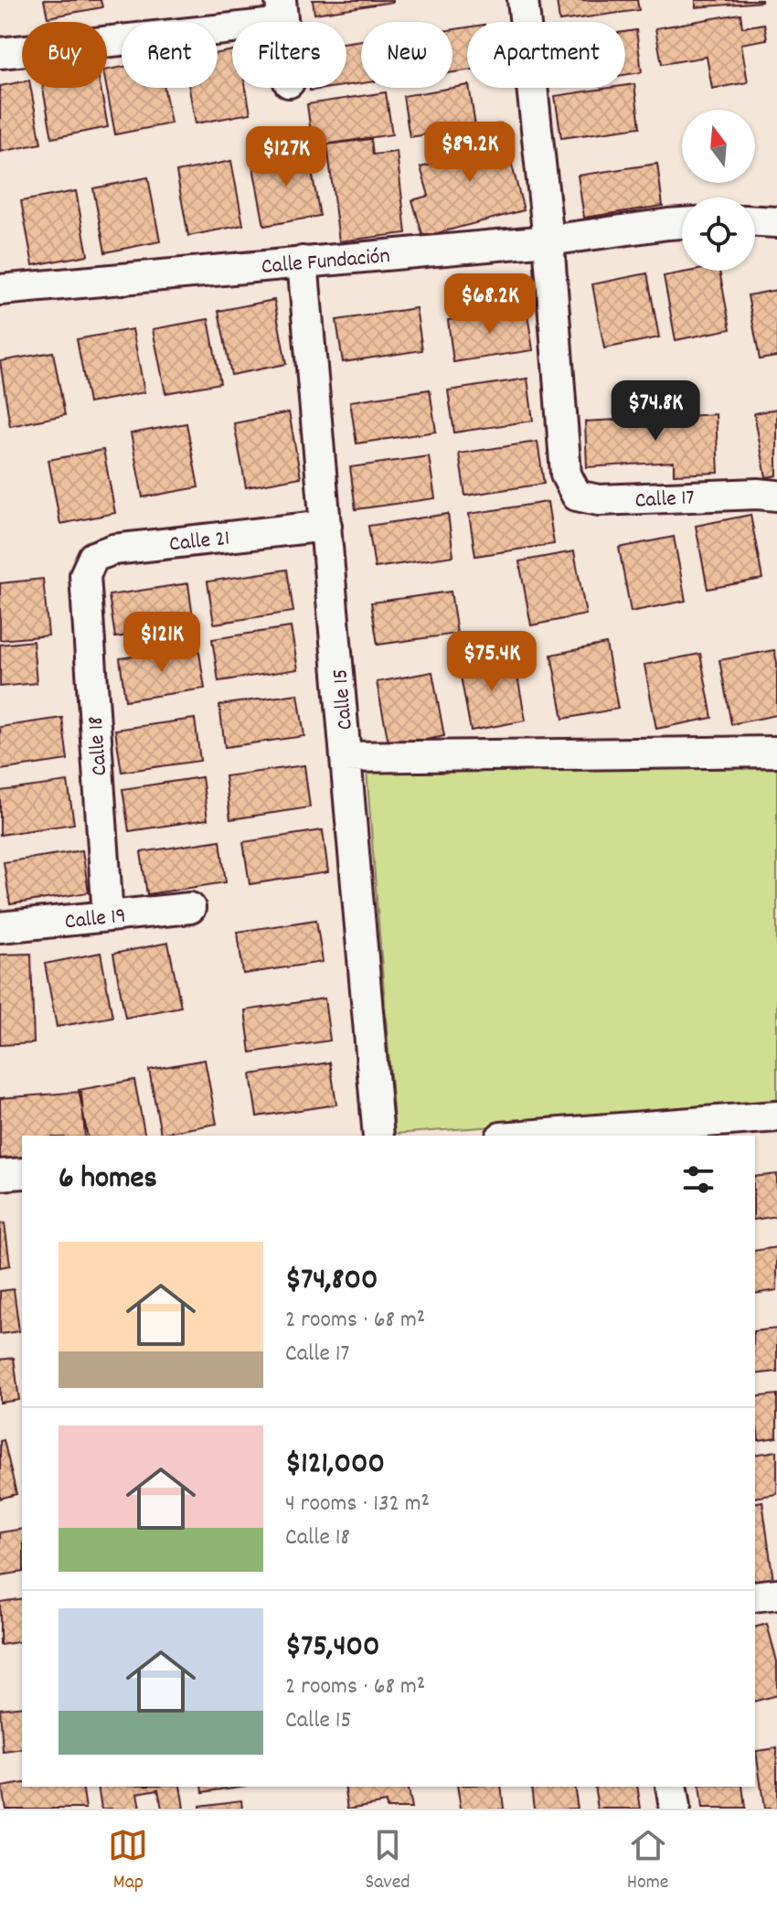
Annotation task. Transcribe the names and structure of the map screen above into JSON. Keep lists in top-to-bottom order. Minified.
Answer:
{"streets":{"street":["Calle Fundación","Calle 17","Calle 21","Calle 15","Calle 18","Calle 19"]},"crossings":[["Calle Fundación","Calle 17"],["Calle Fundación","Calle 15"],["Calle 21","Calle 15"],["Calle 21","Calle 18"],["Calle 18","Calle 19"]],"north":"top","page":{"chip":["Buy","Rent","Filters","New","Apartment"],"price":["$89.2K","$127K","$68.2K","$74.8K","$121K","$75.4K"],"heading":"6 homes","list":[{"name":"$74,800","note":"2 rooms · 68 m² · Calle 17"},{"name":"$121,000","note":"4 rooms · 132 m² · Calle 18"},{"name":"$75,400","note":"2 rooms · 68 m² · Calle 15"}],"tabs":["Map","Saved","Home"]}}
